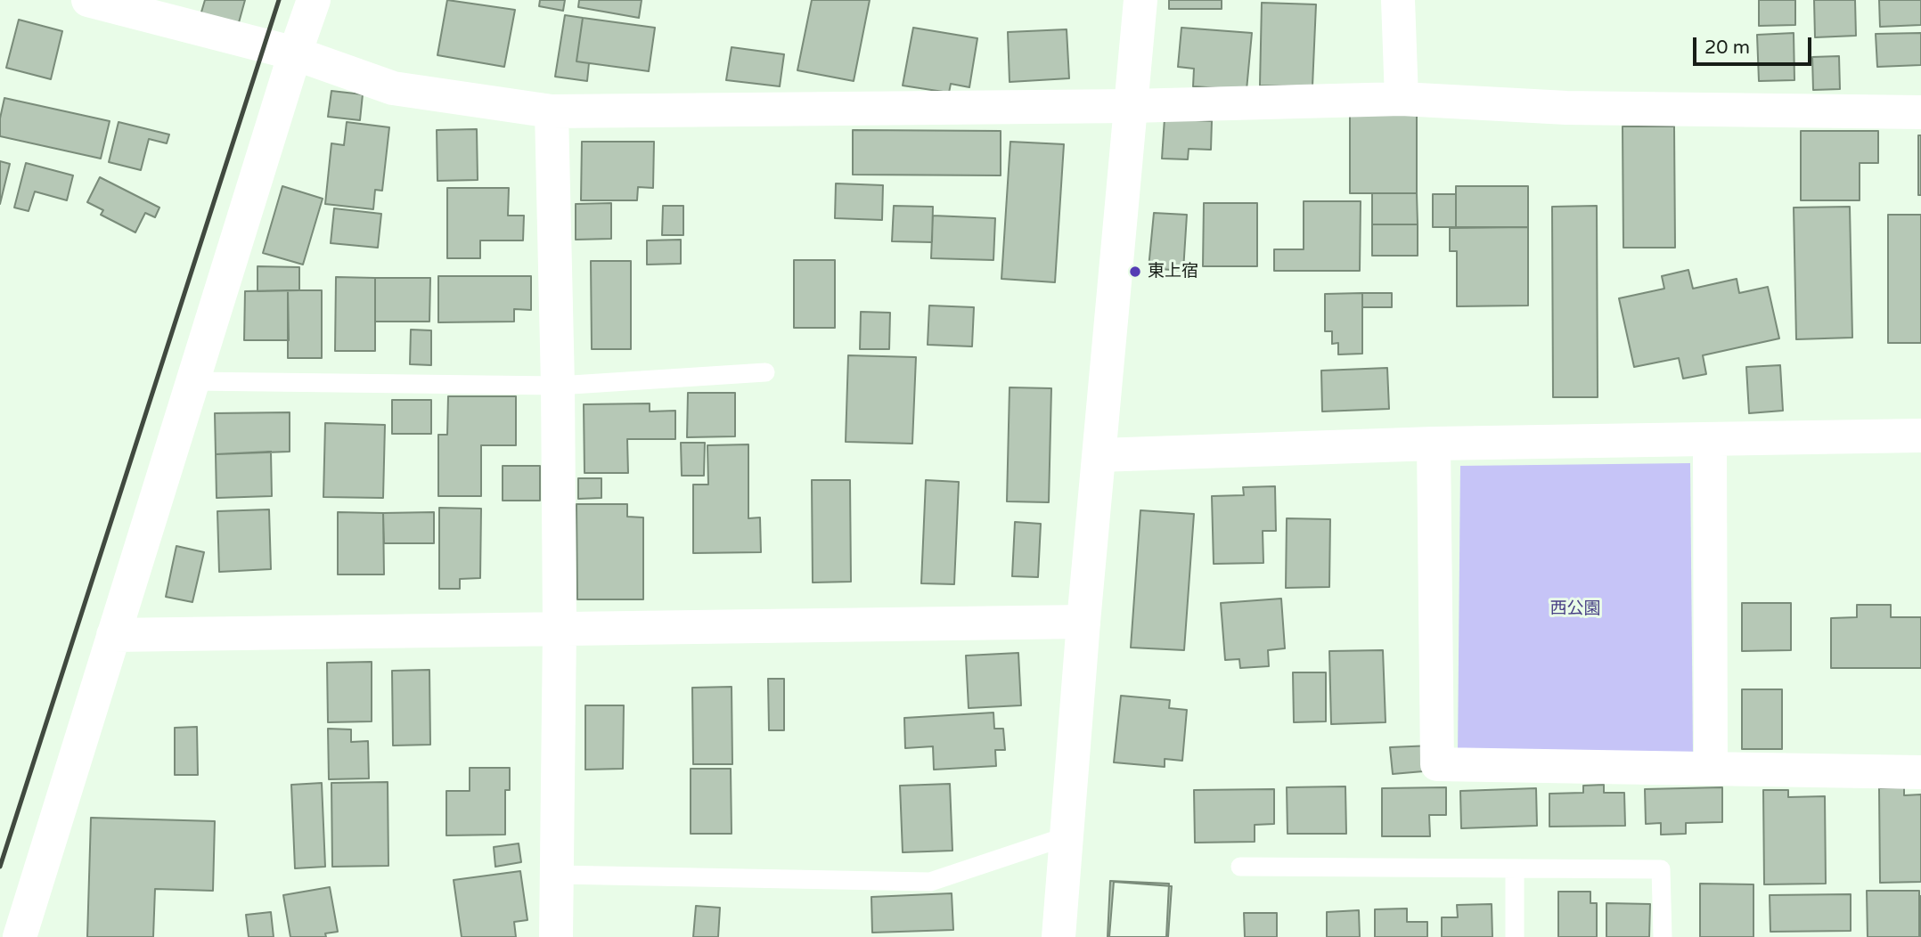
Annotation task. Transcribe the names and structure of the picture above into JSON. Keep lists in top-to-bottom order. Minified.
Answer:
{"parks":["西公園"],"places":["東上宿"],"scale_bar":"20 m"}
